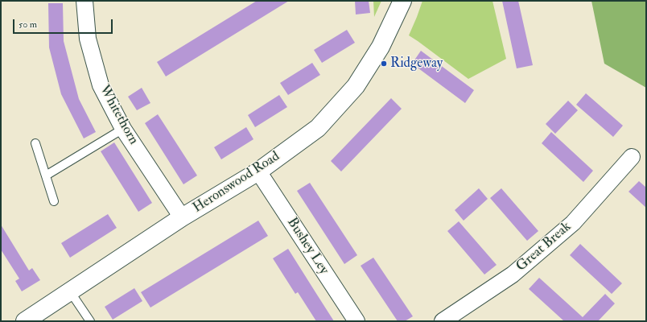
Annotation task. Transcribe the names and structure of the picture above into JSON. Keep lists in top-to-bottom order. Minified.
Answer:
{"streets":{"street":["Whitethorn","Heronswood Road","Bushey Ley","Great Break"]},"crossings":[["Whitethorn","Heronswood Road"],["Heronswood Road","Bushey Ley"]],"places":["Ridgeway"],"scale_bar":"50 m"}
